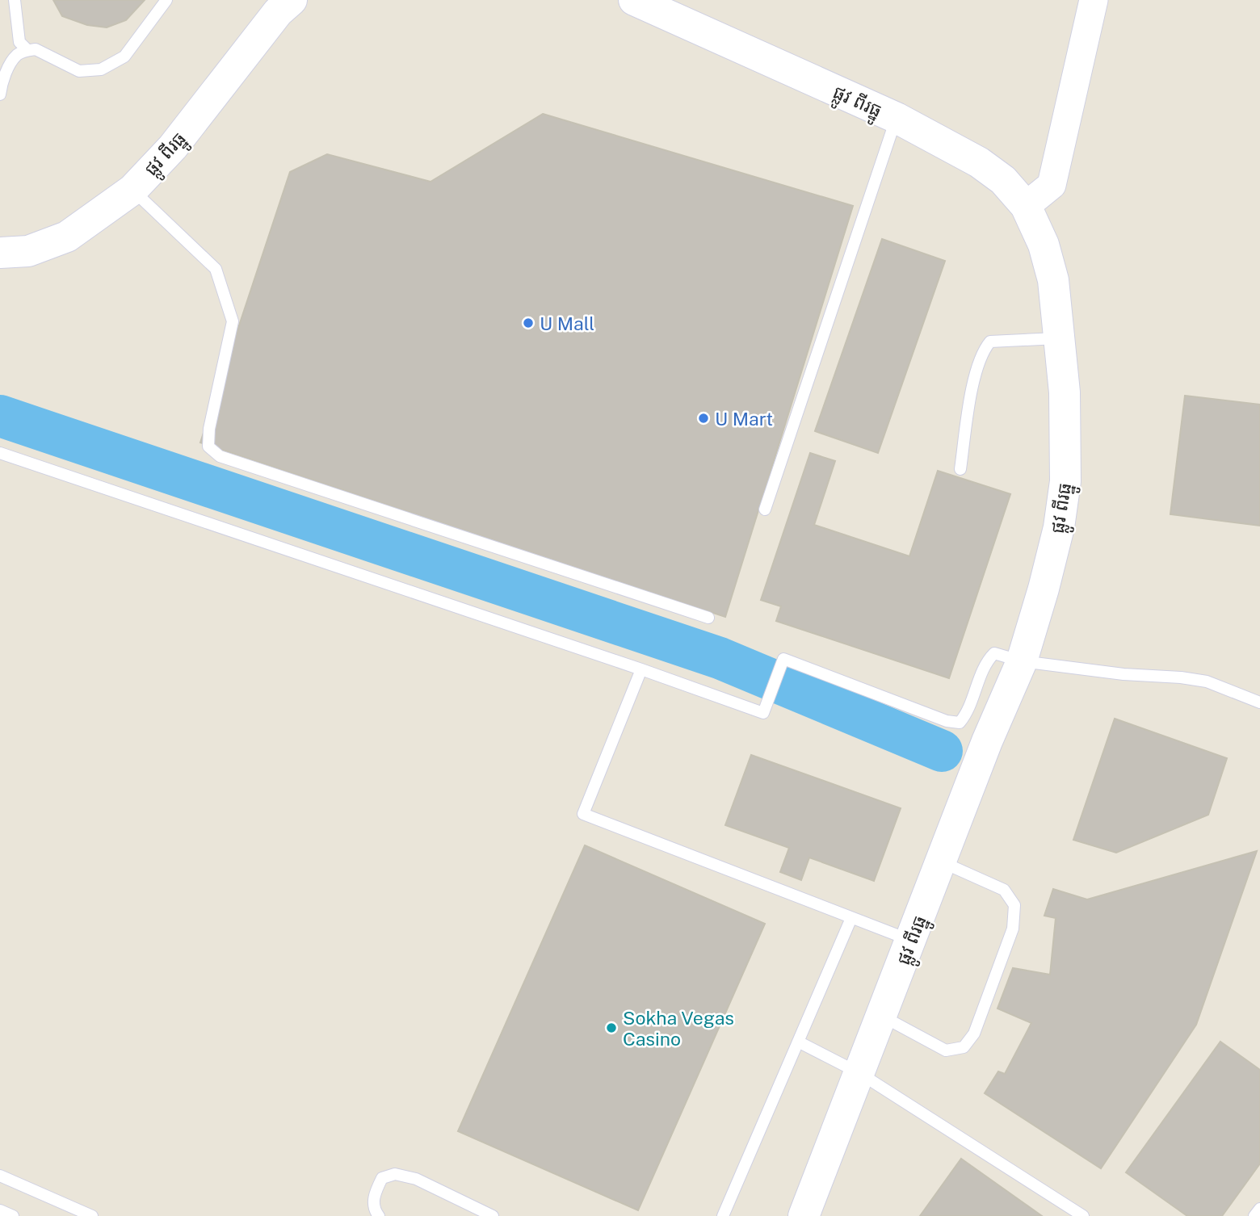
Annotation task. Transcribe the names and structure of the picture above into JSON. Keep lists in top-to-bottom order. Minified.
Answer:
{"streets":{"main road":["ផ្លូវ ពីរធ្នូ"]},"places":["U Mall","U Mart","Sokha Vegas Casino"]}
